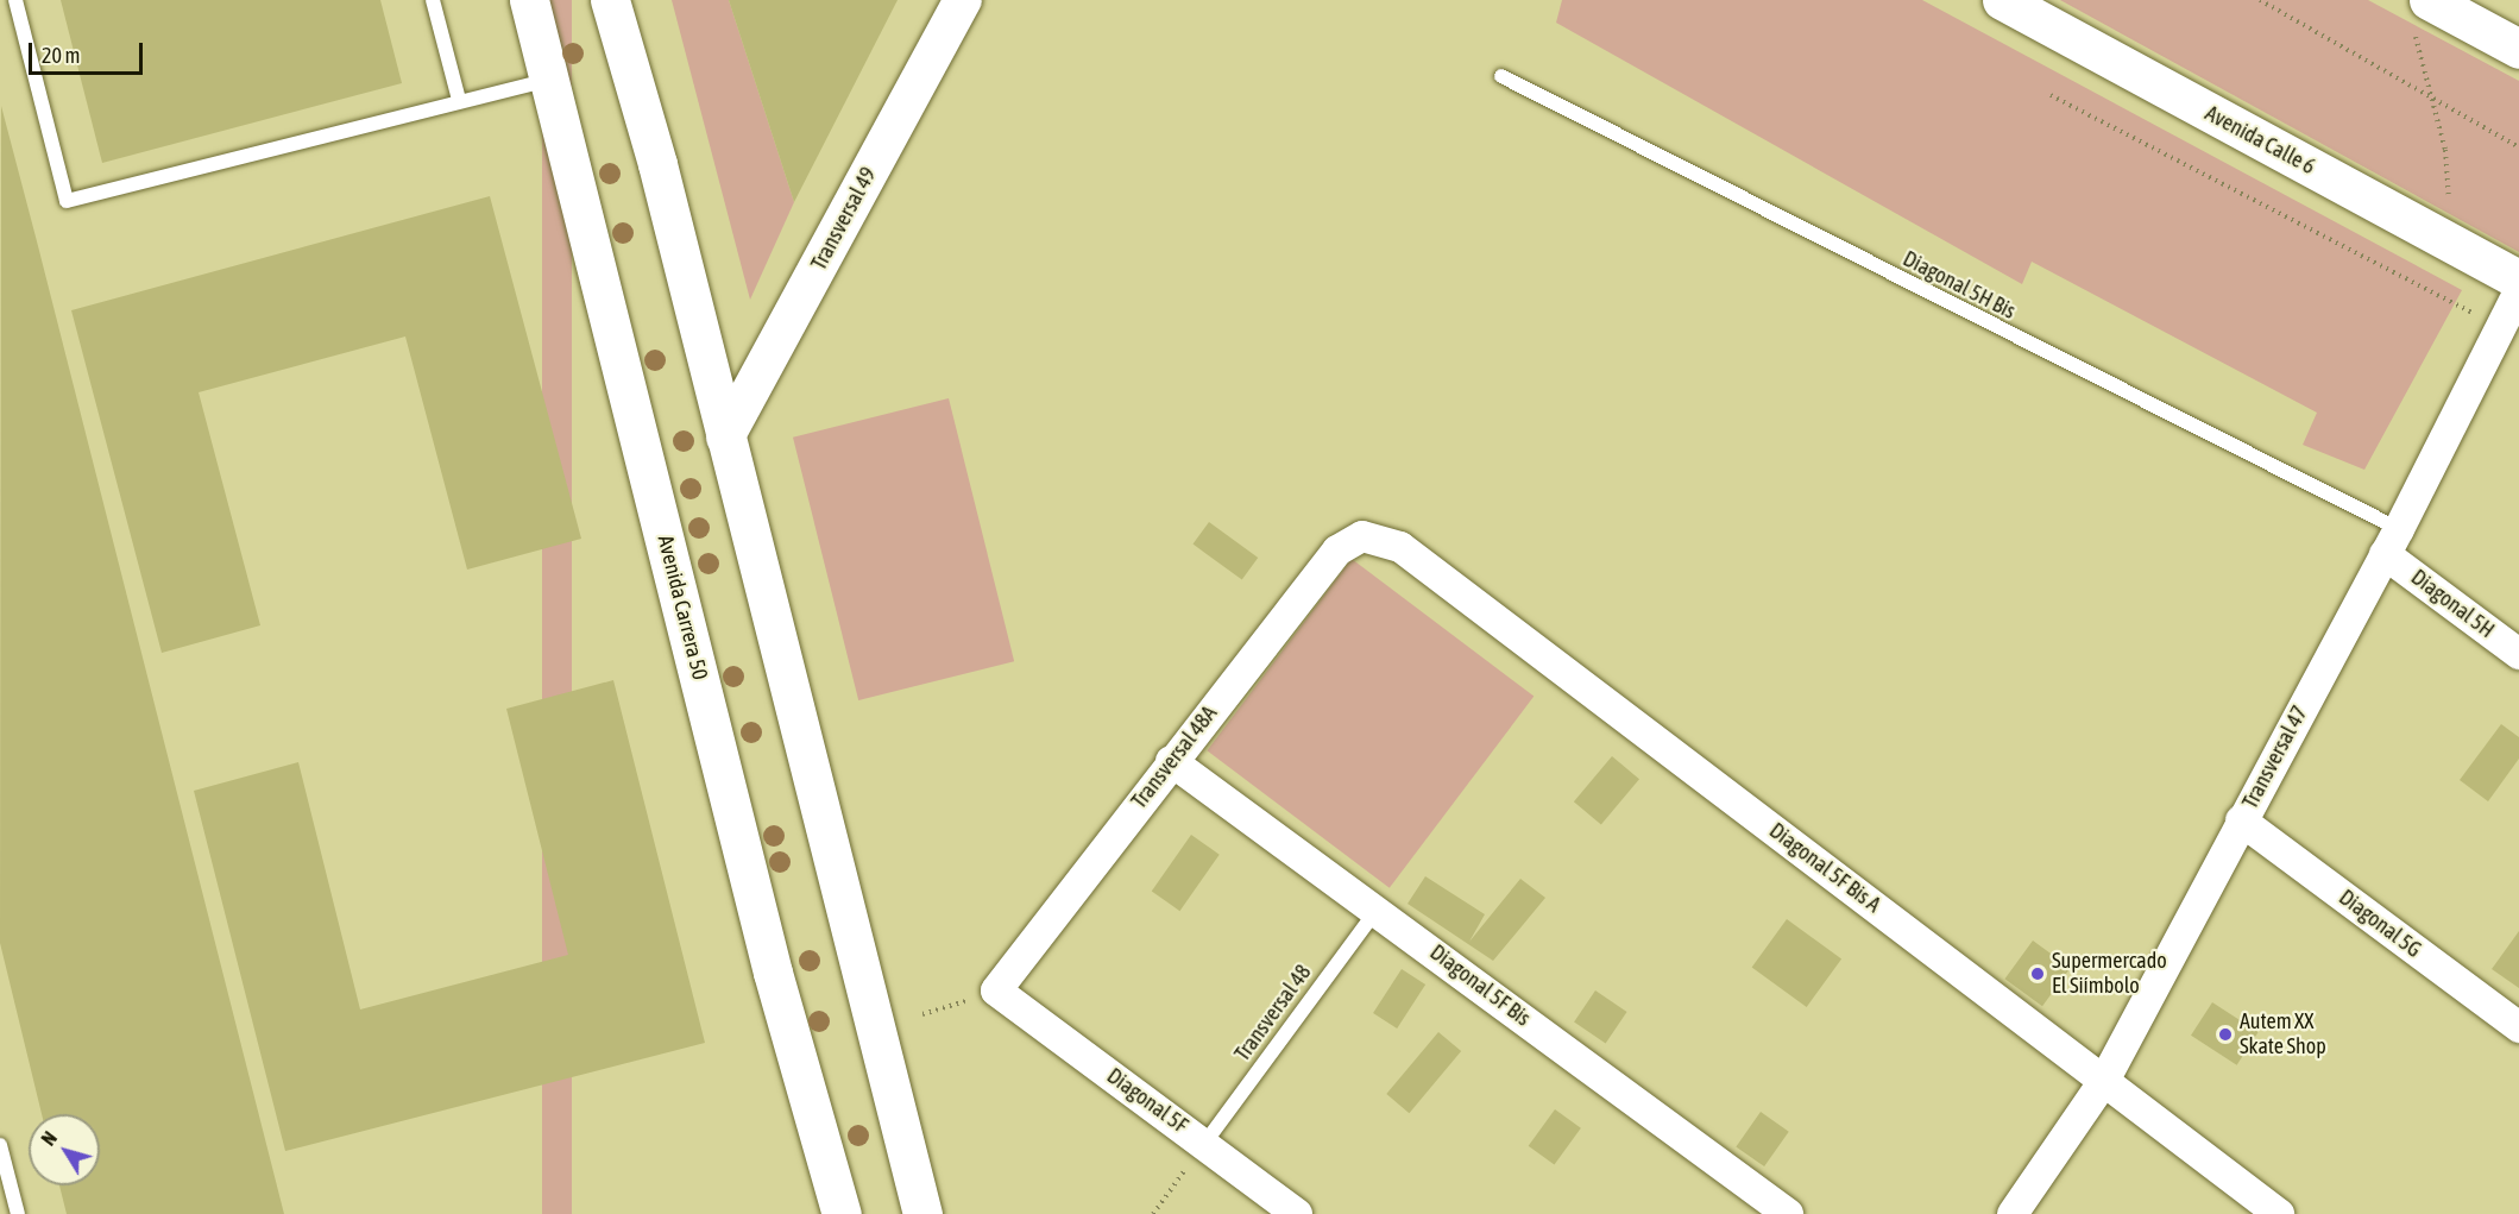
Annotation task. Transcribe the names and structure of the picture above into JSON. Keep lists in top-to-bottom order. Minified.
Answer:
{"streets":{"main road":["Avenida Calle 6","Avenida Carrera 50"],"street":["Transversal 49","Diagonal 5H","Transversal 48A","Transversal 47","Diagonal 5F Bis A","Diagonal 5G","Diagonal 5F Bis","Diagonal 5F"],"lane":["Diagonal 5H Bis","Transversal 48"]},"crossings":[["Diagonal 5H Bis","Diagonal 5H"],["Diagonal 5H Bis","Transversal 47"],["Diagonal 5H","Transversal 47"],["Transversal 48A","Diagonal 5F Bis A"],["Transversal 48A","Diagonal 5F Bis"],["Transversal 48A","Diagonal 5F"],["Transversal 47","Diagonal 5F Bis A"],["Transversal 47","Diagonal 5G"],["Diagonal 5F Bis","Transversal 48"],["Transversal 48","Diagonal 5F"]],"places":["Supermercado El Siímbolo","Autem XX Skate Shop"],"scale_bar":"20 m","north":"top left"}
